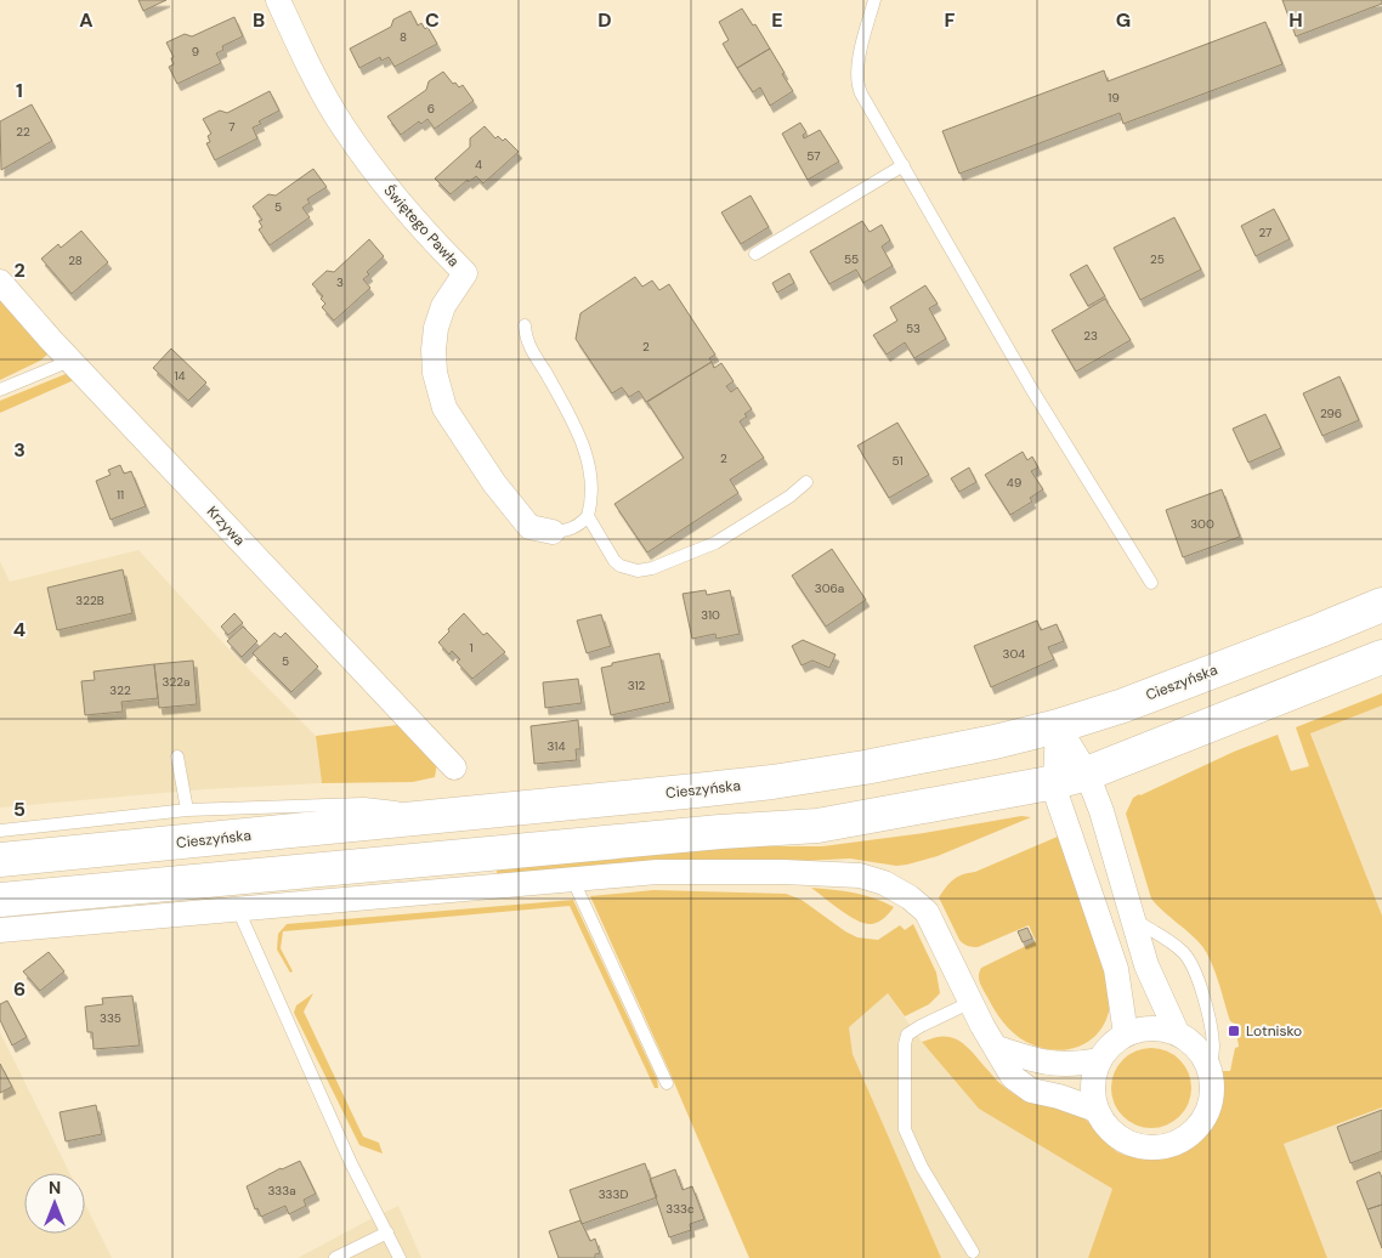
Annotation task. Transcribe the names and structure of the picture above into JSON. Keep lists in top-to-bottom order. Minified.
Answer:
{"streets":{"main road":["Cieszyńska"],"street":["Świętego Pawła","Krzywa"]},"places":{"transit":["Lotnisko"]},"house_numbers":["8","9","19","6","7","22","57","4","5","27","55","25","28","3","53","23","2","14","296","2","51","49","11","300","306a","322B","310","1","304","5","322a","312","322","314","335","333a","333D","333c"],"north":"top","grid":{"columns":["A","B","C","D","E","F","G","H"],"rows":["1","2","3","4","5","6"]}}
